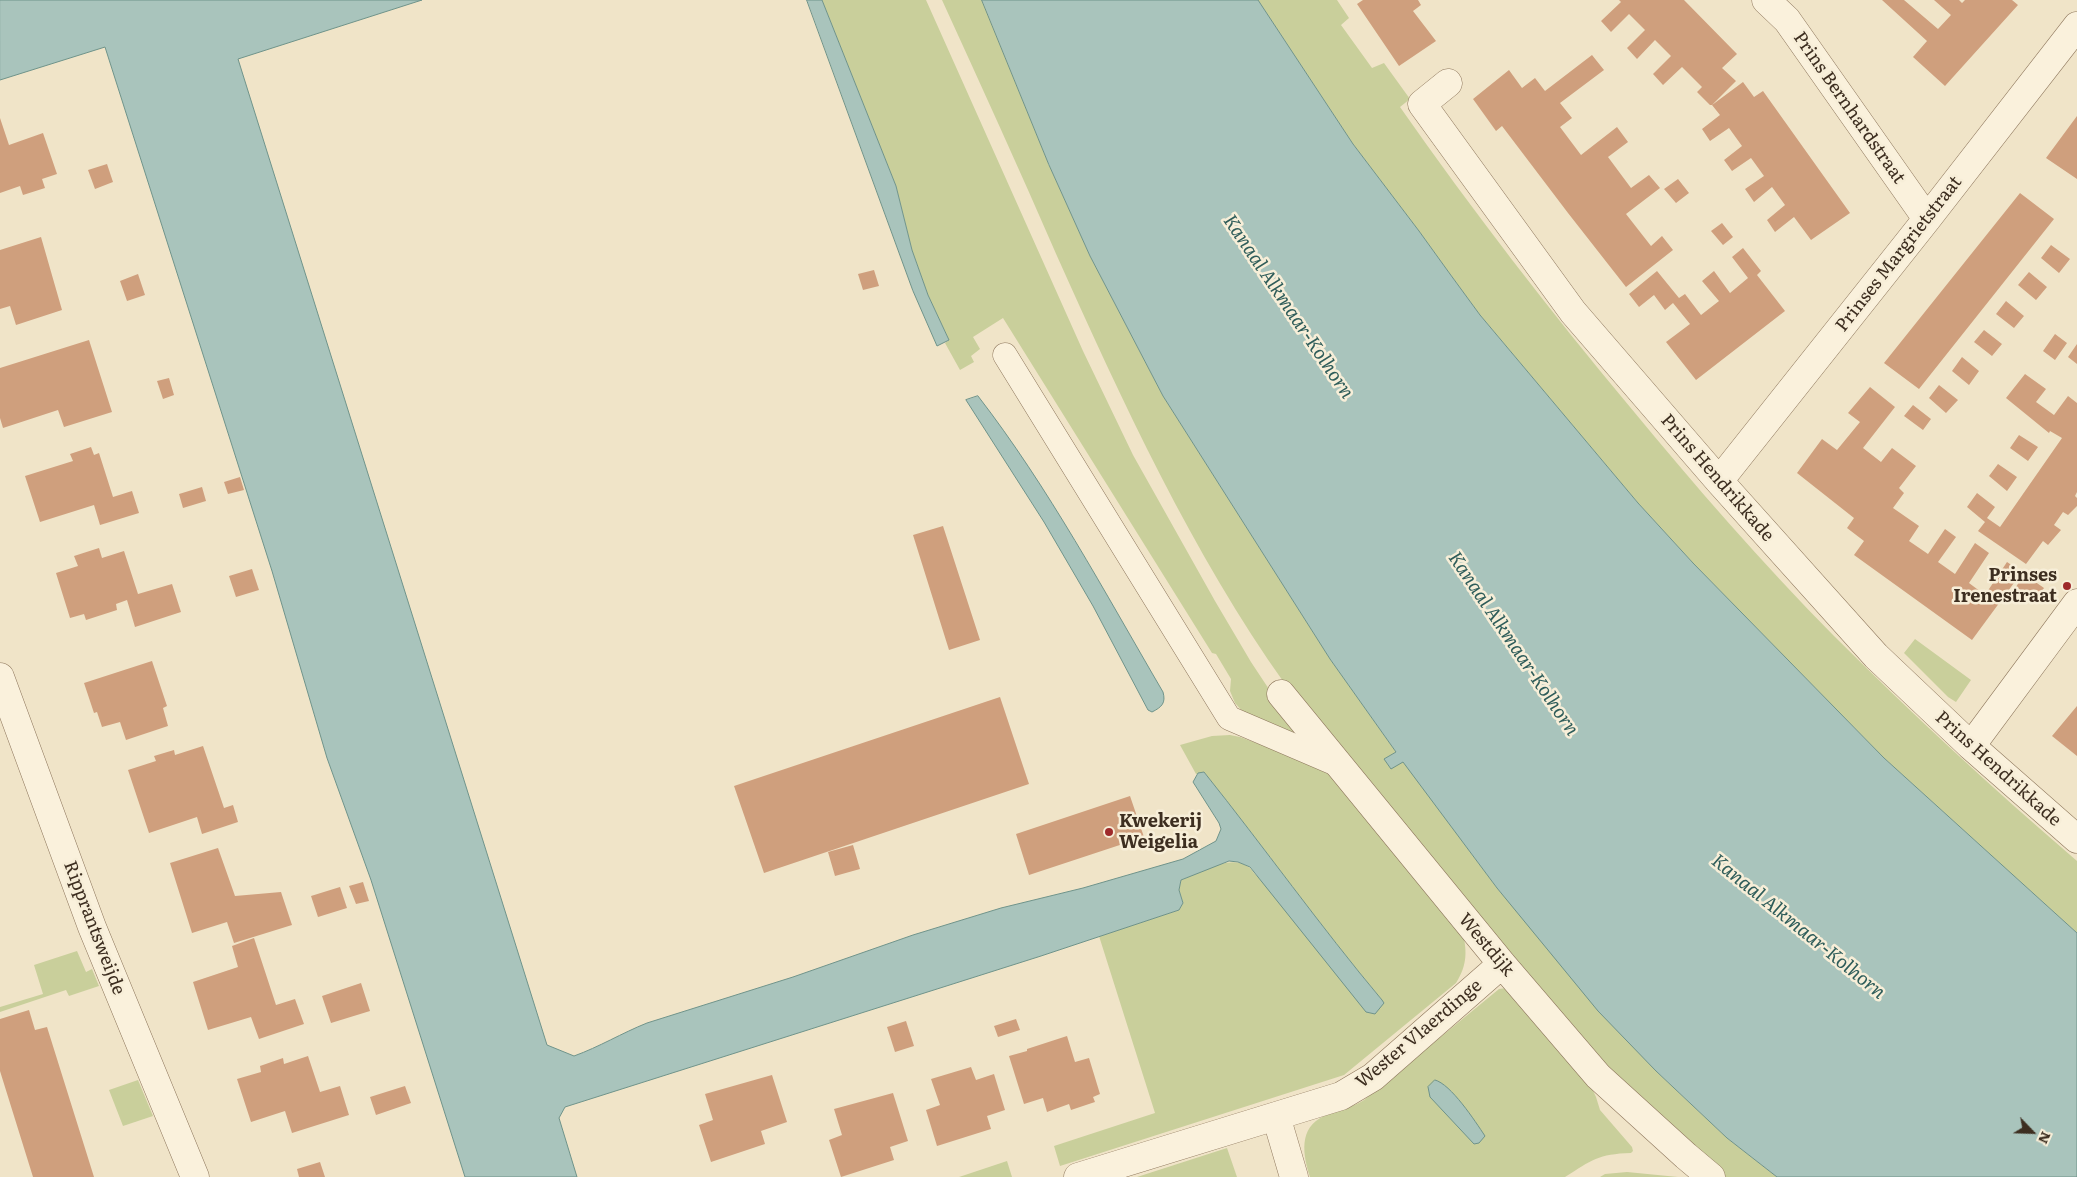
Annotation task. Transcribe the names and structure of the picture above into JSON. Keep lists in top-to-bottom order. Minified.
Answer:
{"streets":{"street":["Prins Bernhardstraat","Prinses Margrietstraat","Prins Hendrikkade","Ripprantsweijde","Westdijk","Wester Vlaerdinge"]},"crossings":[["Prins Bernhardstraat","Prinses Margrietstraat"],["Prinses Margrietstraat","Prins Hendrikkade"],["Westdijk","Wester Vlaerdinge"]],"water":["Kanaal Alkmaar-Kolhorn"],"places":["Prinses Irenestraat","Kwekerij Weigelia"],"north":"bottom right"}
